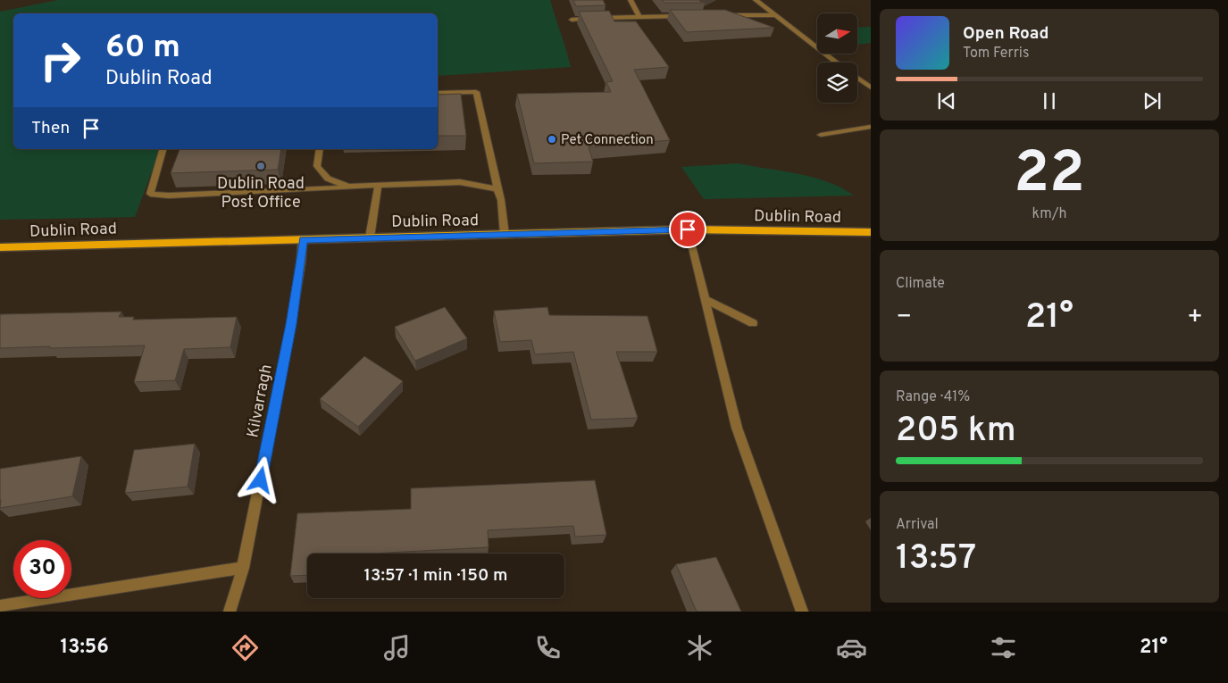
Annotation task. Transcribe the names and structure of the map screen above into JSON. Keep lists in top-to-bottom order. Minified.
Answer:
{"streets":{"main road":["Dublin Road"],"street":["Kilvarragh"]},"crossings":[["Dublin Road","Kilvarragh"]],"places":["Pet Connection","Dublin Road Post Office"],"north":"right","page":{"turn":["60 m","Dublin Road"],"song":["Open Road","Tom Ferris"],"then":"Then","tile":[["22","km/h"],"Climate",["Range · 41%","205 km"],["Arrival","13:57"]],"heat":["−","21°","+"],"limit":"30","trip":"13:57 · 1 min · 150 m","tabs":["13:56","21°"]}}
